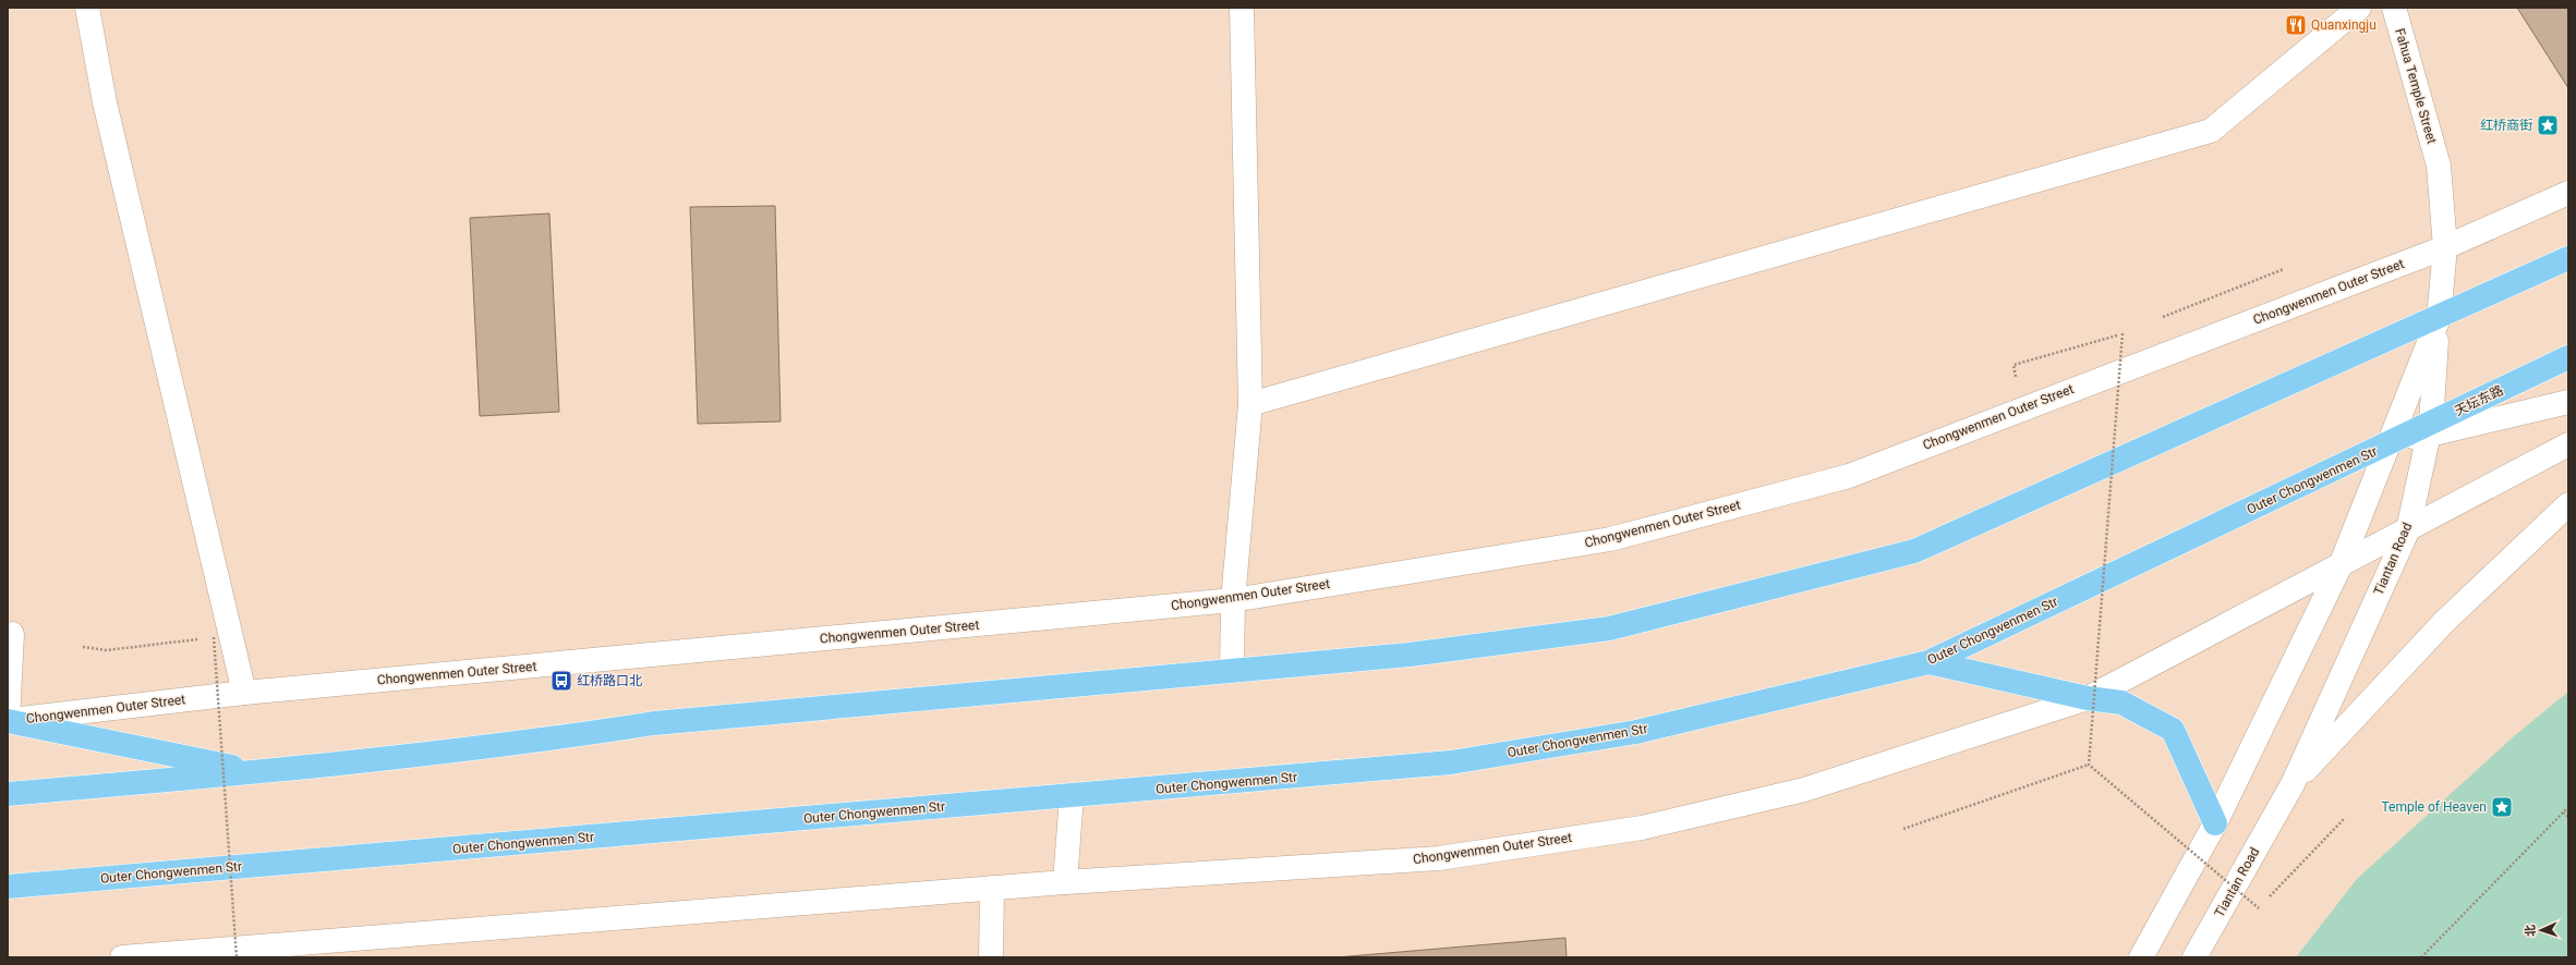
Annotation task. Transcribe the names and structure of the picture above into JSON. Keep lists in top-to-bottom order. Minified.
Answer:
{"streets":{"main road":["天坛东路","Outer Chongwenmen Str"],"street":["Fahua Temple Street","Chongwenmen Outer Street","Tiantan Road"]},"crossings":[["Fahua Temple Street","Chongwenmen Outer Street"],["Fahua Temple Street","Tiantan Road"],["Chongwenmen Outer Street","Tiantan Road"],["天坛东路","Outer Chongwenmen Str"],["天坛东路","Tiantan Road"]],"places":{"restaurant":["Quanxingju"],"place":["红桥商街","Temple of Heaven"],"bus stop":["红桥路口北"]},"north":"left"}
